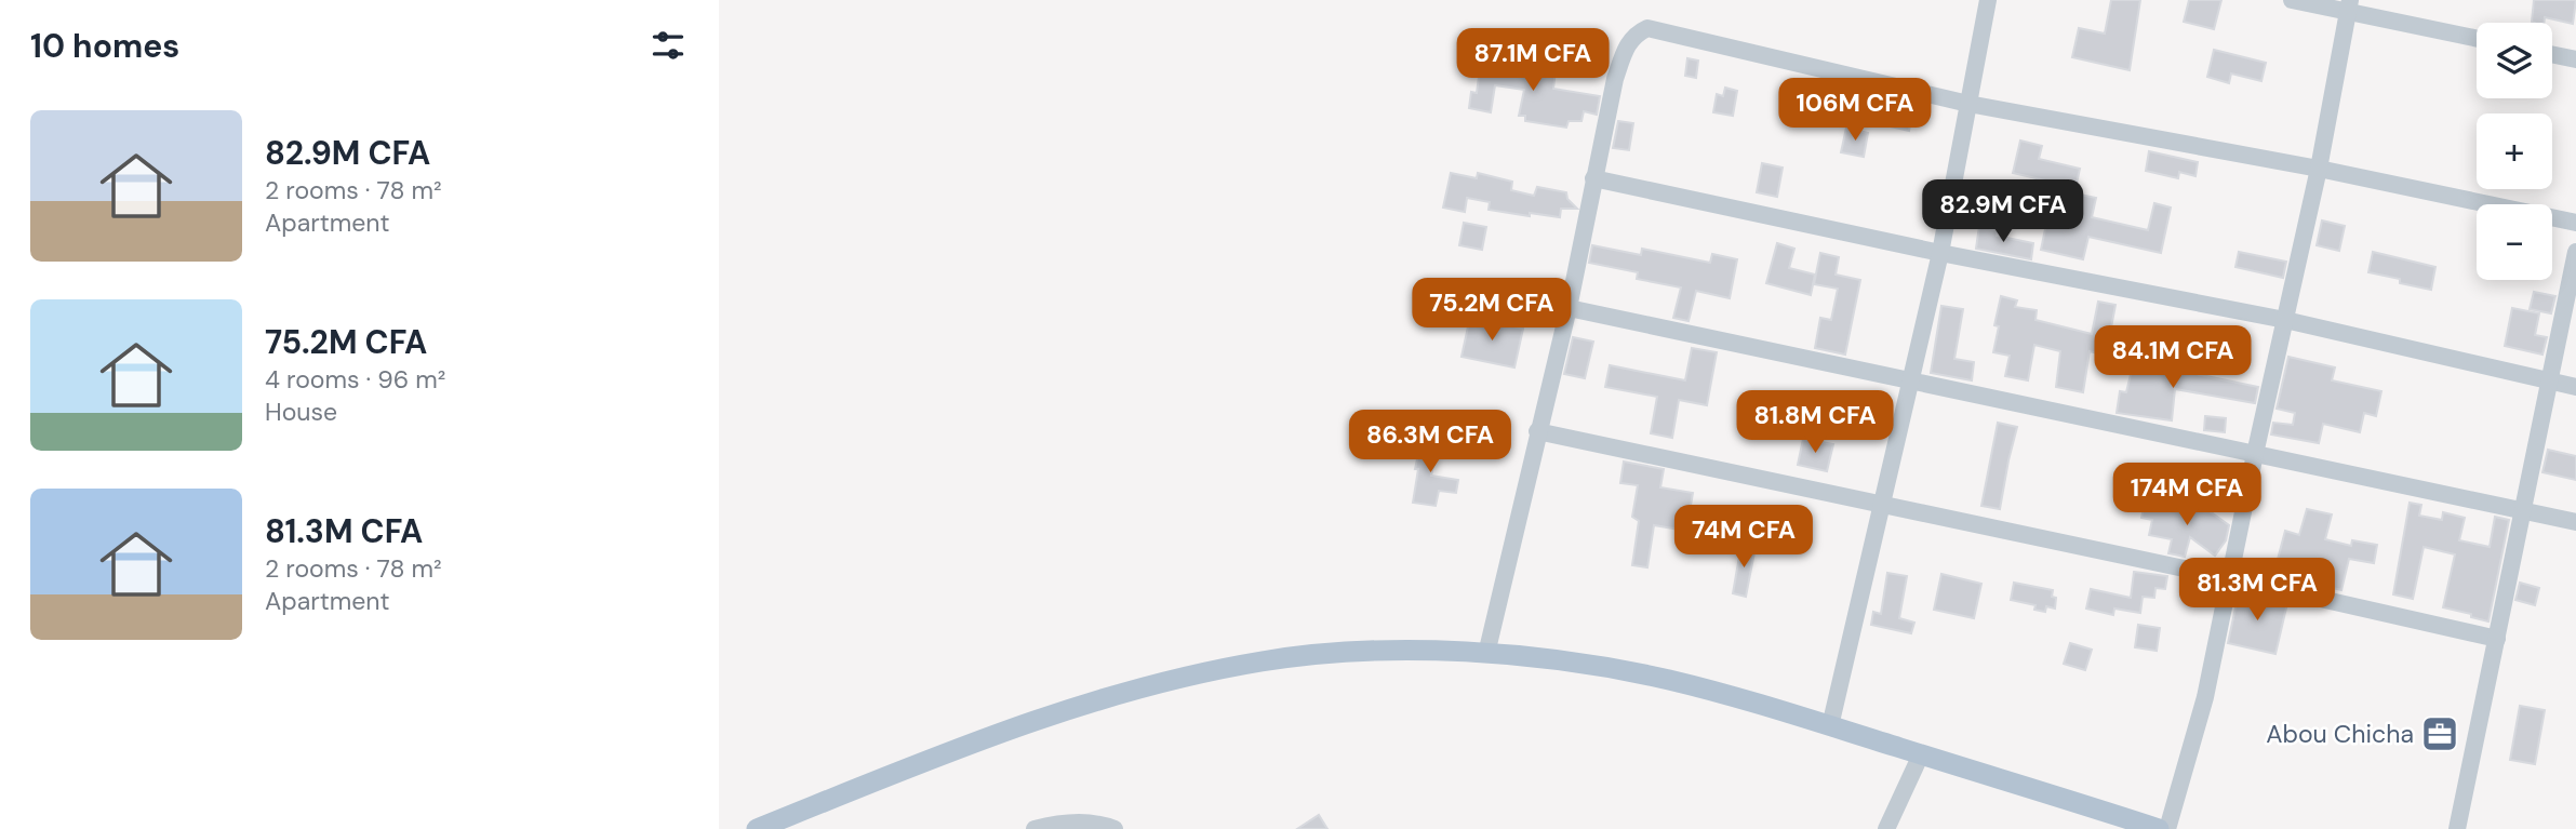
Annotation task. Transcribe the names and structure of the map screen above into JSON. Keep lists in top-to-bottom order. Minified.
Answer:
{"places":{"office":["Abou Chicha"]},"page":{"heading":"10 homes","map_buttons":["+","−"],"price":["87.1M CFA","106M CFA","82.9M CFA","75.2M CFA","84.1M CFA","81.8M CFA","86.3M CFA","174M CFA","74M CFA","81.3M CFA"],"list":[{"name":"82.9M CFA","note":"2 rooms · 78 m² · Apartment"},{"name":"75.2M CFA","note":"4 rooms · 96 m² · House"},{"name":"81.3M CFA","note":"2 rooms · 78 m² · Apartment"}]}}
